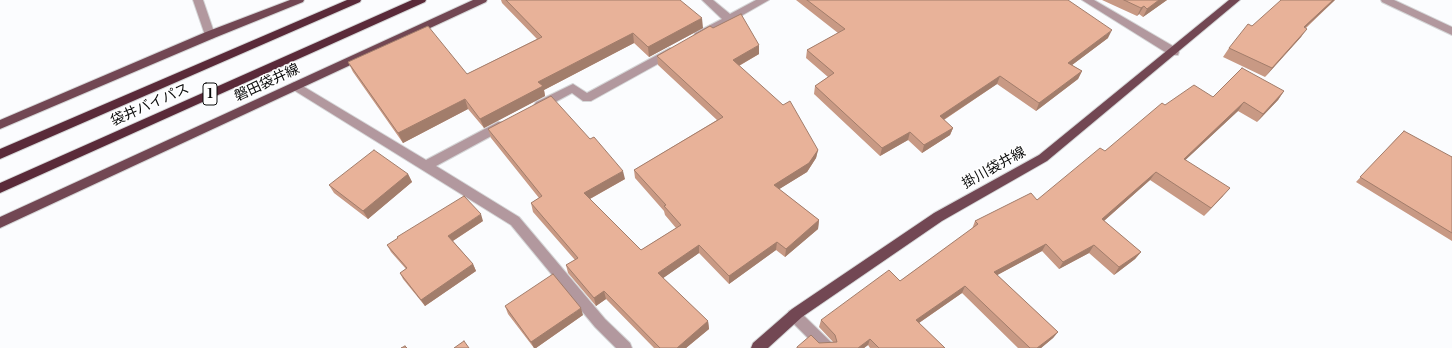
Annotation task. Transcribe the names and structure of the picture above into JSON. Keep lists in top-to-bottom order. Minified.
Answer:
{"streets":{"highway":["1","袋井バイパス"],"main road":["磐田袋井線","掛川袋井線"]}}
